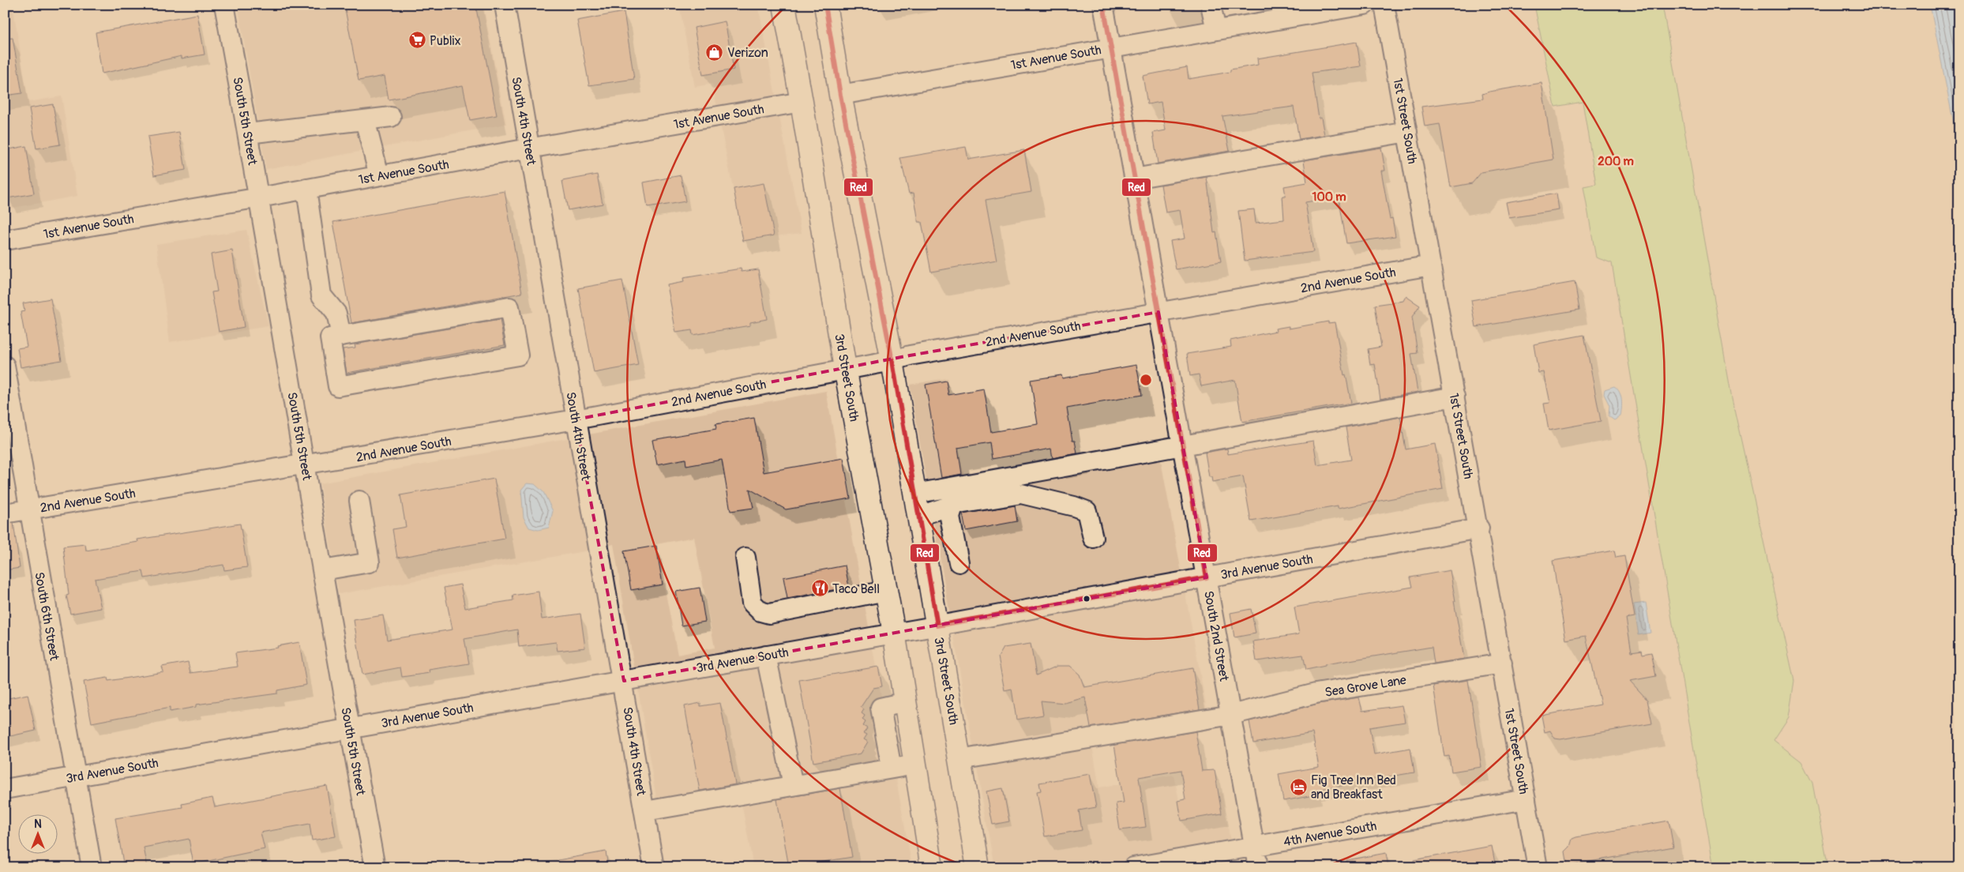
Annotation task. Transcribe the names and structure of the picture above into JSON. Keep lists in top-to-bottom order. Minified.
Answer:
{"streets":{"main road":["3rd Street South"],"street":["1st Avenue South","South 5th Street","South 4th Street","1st Street South","2nd Avenue South","3rd Avenue South","South 6th Street","South 2nd Street","Sea Grove Lane","4th Avenue South"]},"crossings":[["1st Avenue South","South 5th Street"],["1st Avenue South","South 4th Street"],["1st Avenue South","3rd Street South"],["1st Avenue South","South 2nd Street"],["South 5th Street","2nd Avenue South"],["South 5th Street","3rd Avenue South"],["South 4th Street","2nd Avenue South"],["South 4th Street","3rd Avenue South"],["1st Street South","2nd Avenue South"],["1st Street South","3rd Avenue South"],["1st Street South","Sea Grove Lane"],["1st Street South","4th Avenue South"],["2nd Avenue South","3rd Street South"],["2nd Avenue South","South 6th Street"],["2nd Avenue South","South 2nd Street"],["3rd Street South","3rd Avenue South"],["3rd Street South","Sea Grove Lane"],["3rd Avenue South","South 6th Street"],["3rd Avenue South","South 2nd Street"],["South 2nd Street","Sea Grove Lane"],["South 2nd Street","4th Avenue South"]],"places":{"supermarket":["Publix"],"shop":["Verizon"],"restaurant":["Taco Bell"],"hotel":["Fig Tree Inn Bed and Breakfast"]},"lines":["transit line Red"],"north":"top","rings":["200 m","100 m"]}
